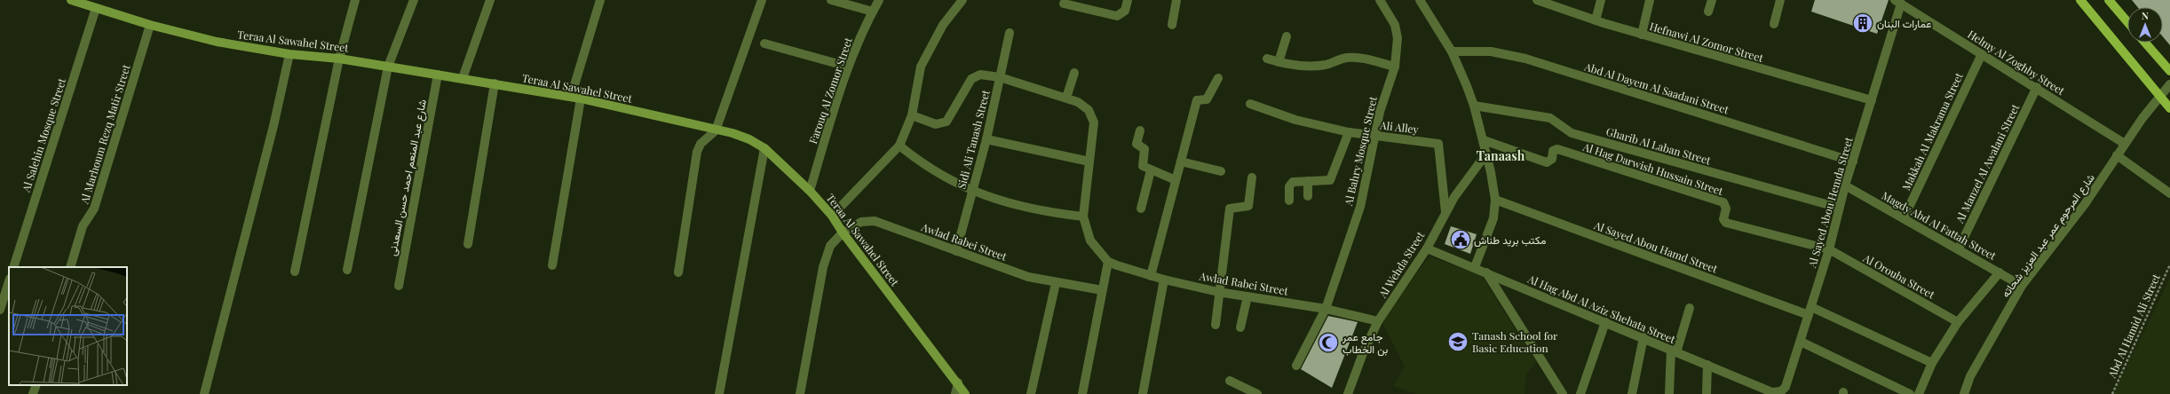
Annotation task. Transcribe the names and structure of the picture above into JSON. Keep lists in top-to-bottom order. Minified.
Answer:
{"streets":{"main road":["Teraa Al Sawahel Street"],"street":["Hefnawi Al Zomor Street","Helmy Al Zoghby Street","Abd Al Dayem Al Saadani Street","Farouq Al Zomor Street","Ali Alley","Makkah Al Makrama Street","Al Marhoum Rezq Matir Street","Al Salehin Mosque Street","Sidi Ali Tanash Street","Gharib Al Laban Street","Al Bahry Mosque Street","Al Manzel Al Awalani Street","Al Hag Darwish Hussain Street","شارع عبد المنعم احمد حسن السعدنى","Al Sayed Abou Hemda Street","Magdy Abd Al Fattah Street","شارع المرحوم عمر عبد العزيز شحاته","Awlad Rabei Street","Al Sayed Abou Hamd Street","Al Wehda Street","Al Orouba Street","Al Hag Abd Al Aziz Shehata Street"],"path":["Abd Al Hamid Ali Street"]},"crossings":[["Teraa Al Sawahel Street","Farouq Al Zomor Street"],["Teraa Al Sawahel Street","Al Marhoum Rezq Matir Street"],["Teraa Al Sawahel Street","Al Salehin Mosque Street"],["Teraa Al Sawahel Street","شارع عبد المنعم احمد حسن السعدنى"],["Teraa Al Sawahel Street","Awlad Rabei Street"],["Hefnawi Al Zomor Street","Al Sayed Abou Hemda Street"],["Helmy Al Zoghby Street","Makkah Al Makrama Street"],["Helmy Al Zoghby Street","Al Manzel Al Awalani Street"],["Helmy Al Zoghby Street","Al Sayed Abou Hemda Street"],["Helmy Al Zoghby Street","شارع المرحوم عمر عبد العزيز شحاته"],["Abd Al Dayem Al Saadani Street","Al Sayed Abou Hemda Street"],["Ali Alley","Al Bahry Mosque Street"],["Ali Alley","Al Wehda Street"],["Makkah Al Makrama Street","Magdy Abd Al Fattah Street"],["Sidi Ali Tanash Street","Awlad Rabei Street"],["Gharib Al Laban Street","Al Sayed Abou Hemda Street"],["Al Bahry Mosque Street","Awlad Rabei Street"],["Al Manzel Al Awalani Street","Magdy Abd Al Fattah Street"],["Al Hag Darwish Hussain Street","Al Sayed Abou Hemda Street"],["Al Hag Darwish Hussain Street","Al Orouba Street"],["Al Sayed Abou Hemda Street","Magdy Abd Al Fattah Street"],["Al Sayed Abou Hemda Street","Al Sayed Abou Hamd Street"],["Al Sayed Abou Hemda Street","Al Orouba Street"],["Al Sayed Abou Hemda Street","Al Hag Abd Al Aziz Shehata Street"],["Magdy Abd Al Fattah Street","شارع المرحوم عمر عبد العزيز شحاته"],["Awlad Rabei Street","Al Wehda Street"],["Al Wehda Street","Al Hag Abd Al Aziz Shehata Street"]],"districts":["Tanaash"],"places":{"building":["عمارات البنان"],"public building":["مكتب بريد طناش"],"school or university":["Tanash School for Basic Education"],"mosque":["جامع عمر بن الخطاب"]},"north":"top"}
